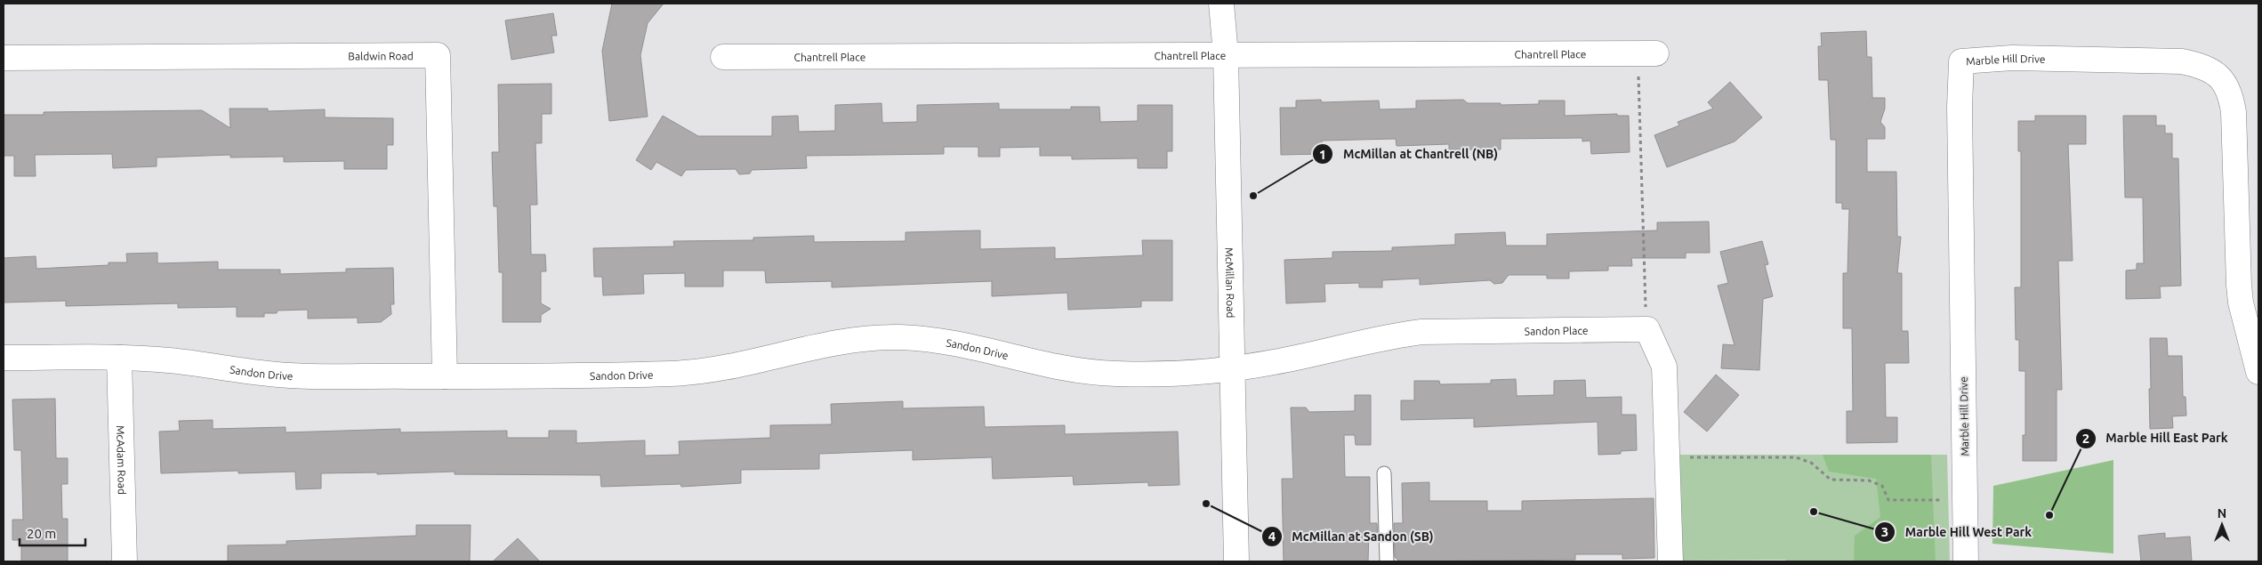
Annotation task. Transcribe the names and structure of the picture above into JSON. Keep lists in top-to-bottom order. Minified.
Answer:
{"streets":{"street":["Chantrell Place","Baldwin Road","Marble Hill Drive","McMillan Road","Sandon Place","Sandon Drive","McAdam Road"]},"crossings":[["Chantrell Place","McMillan Road"],["Baldwin Road","Sandon Drive"],["McMillan Road","Sandon Place"],["McMillan Road","Sandon Drive"],["Sandon Place","Sandon Drive"],["Sandon Drive","McAdam Road"]],"places":["McMillan at Chantrell (NB)","McMillan at Sandon (SB)","Marble Hill West Park","Marble Hill East Park"],"scale_bar":"20 m","north":"top"}
